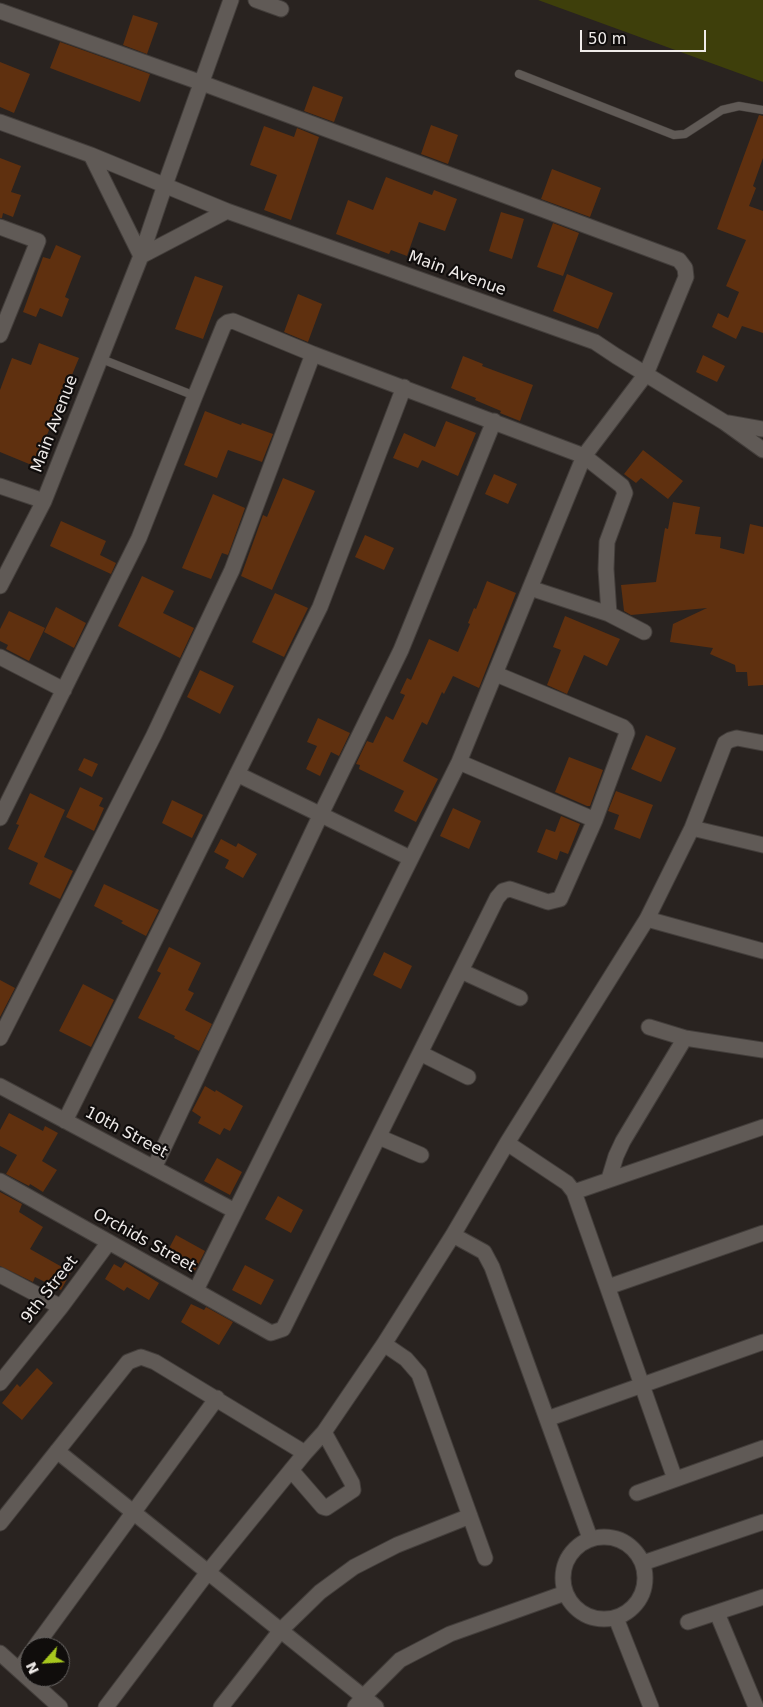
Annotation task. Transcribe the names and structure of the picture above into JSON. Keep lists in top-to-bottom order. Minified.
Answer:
{"streets":{"street":["Main Avenue","10th Street","Orchids Street","9th Street"]},"crossings":[["Orchids Street","9th Street"]],"scale_bar":"50 m","north":"bottom left"}
